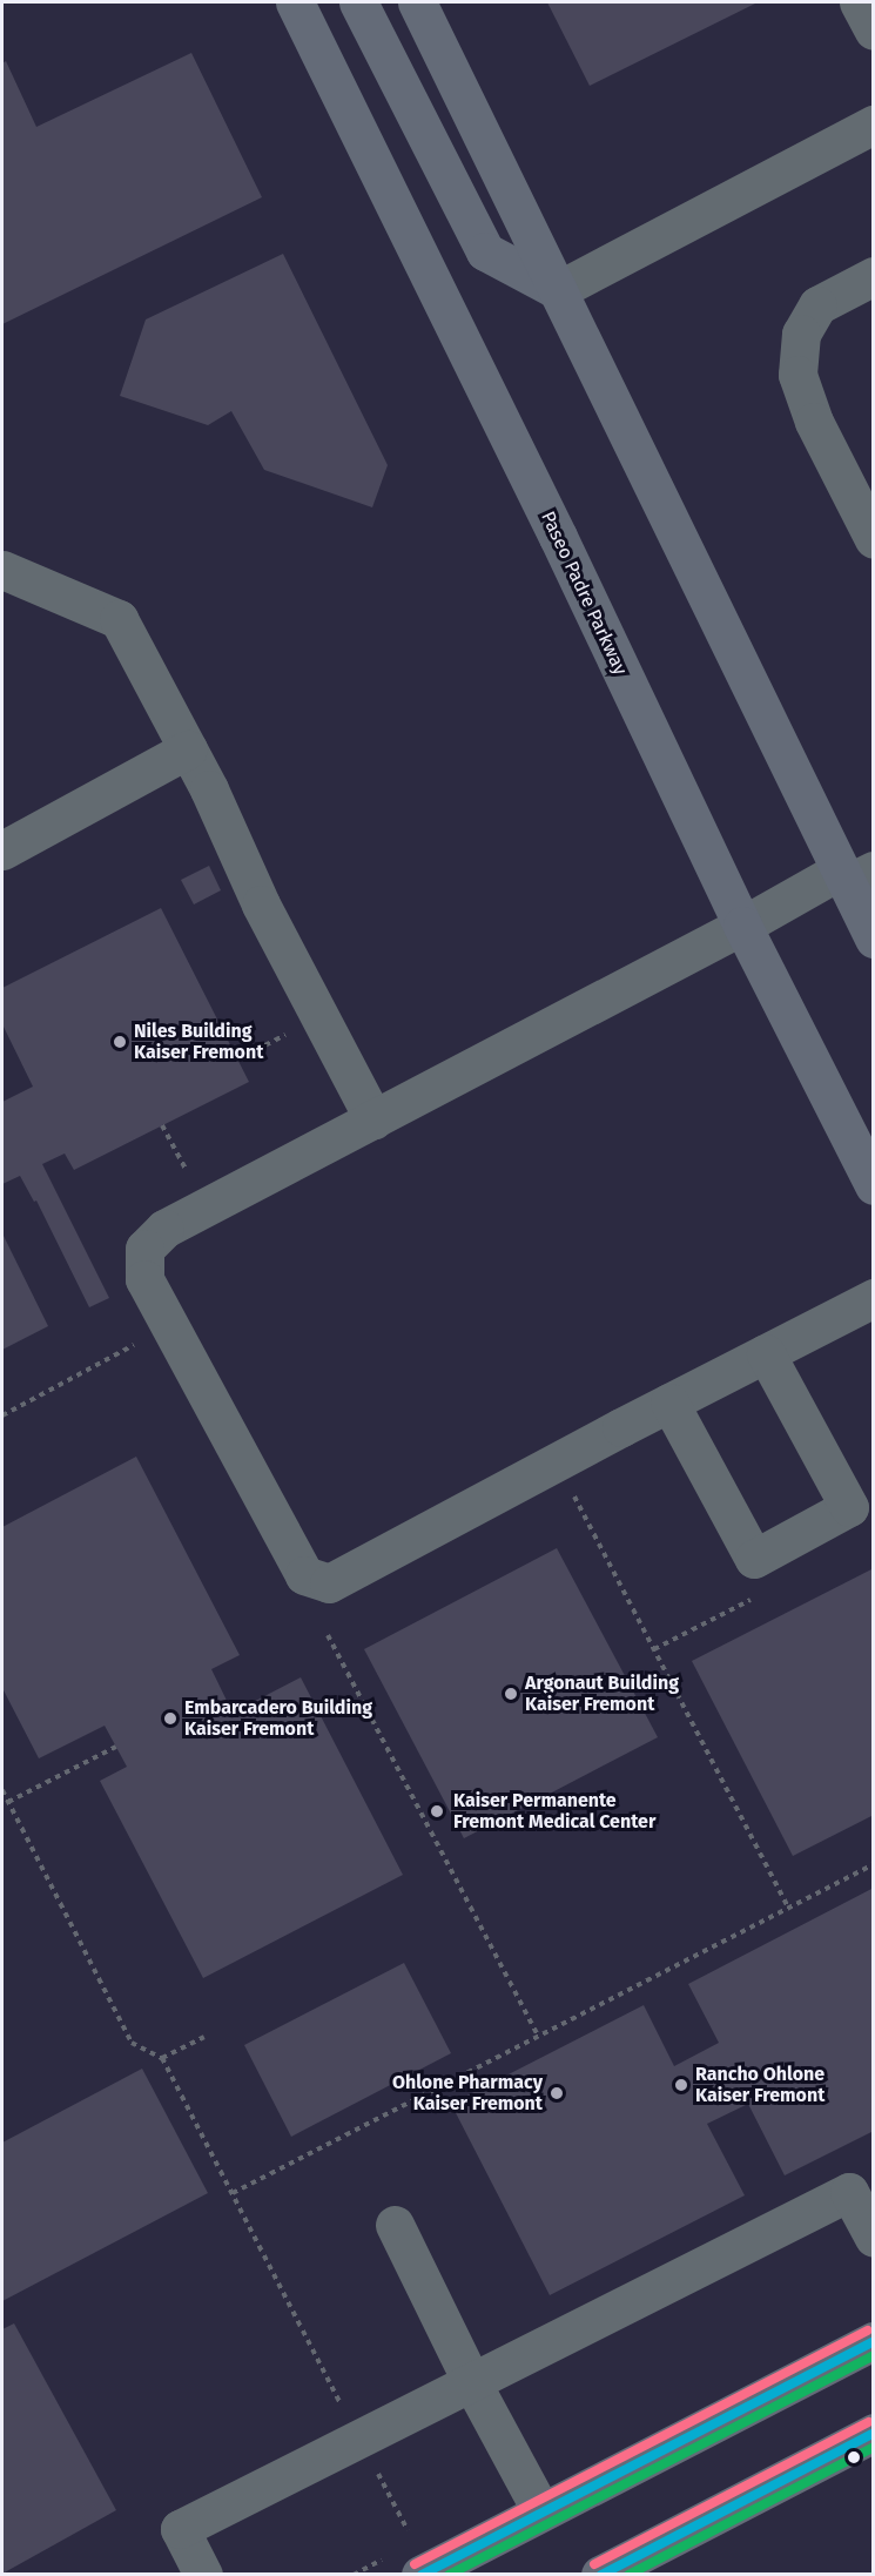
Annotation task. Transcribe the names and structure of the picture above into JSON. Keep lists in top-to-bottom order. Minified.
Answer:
{"streets":{"main road":["Paseo Padre Parkway"]},"places":["Niles Building Kaiser Fremont","Argonaut Building Kaiser Fremont","Embarcadero Building Kaiser Fremont","Kaiser Permanente Fremont Medical Center","Rancho Ohlone Kaiser Fremont","Ohlone Pharmacy Kaiser Fremont"]}
